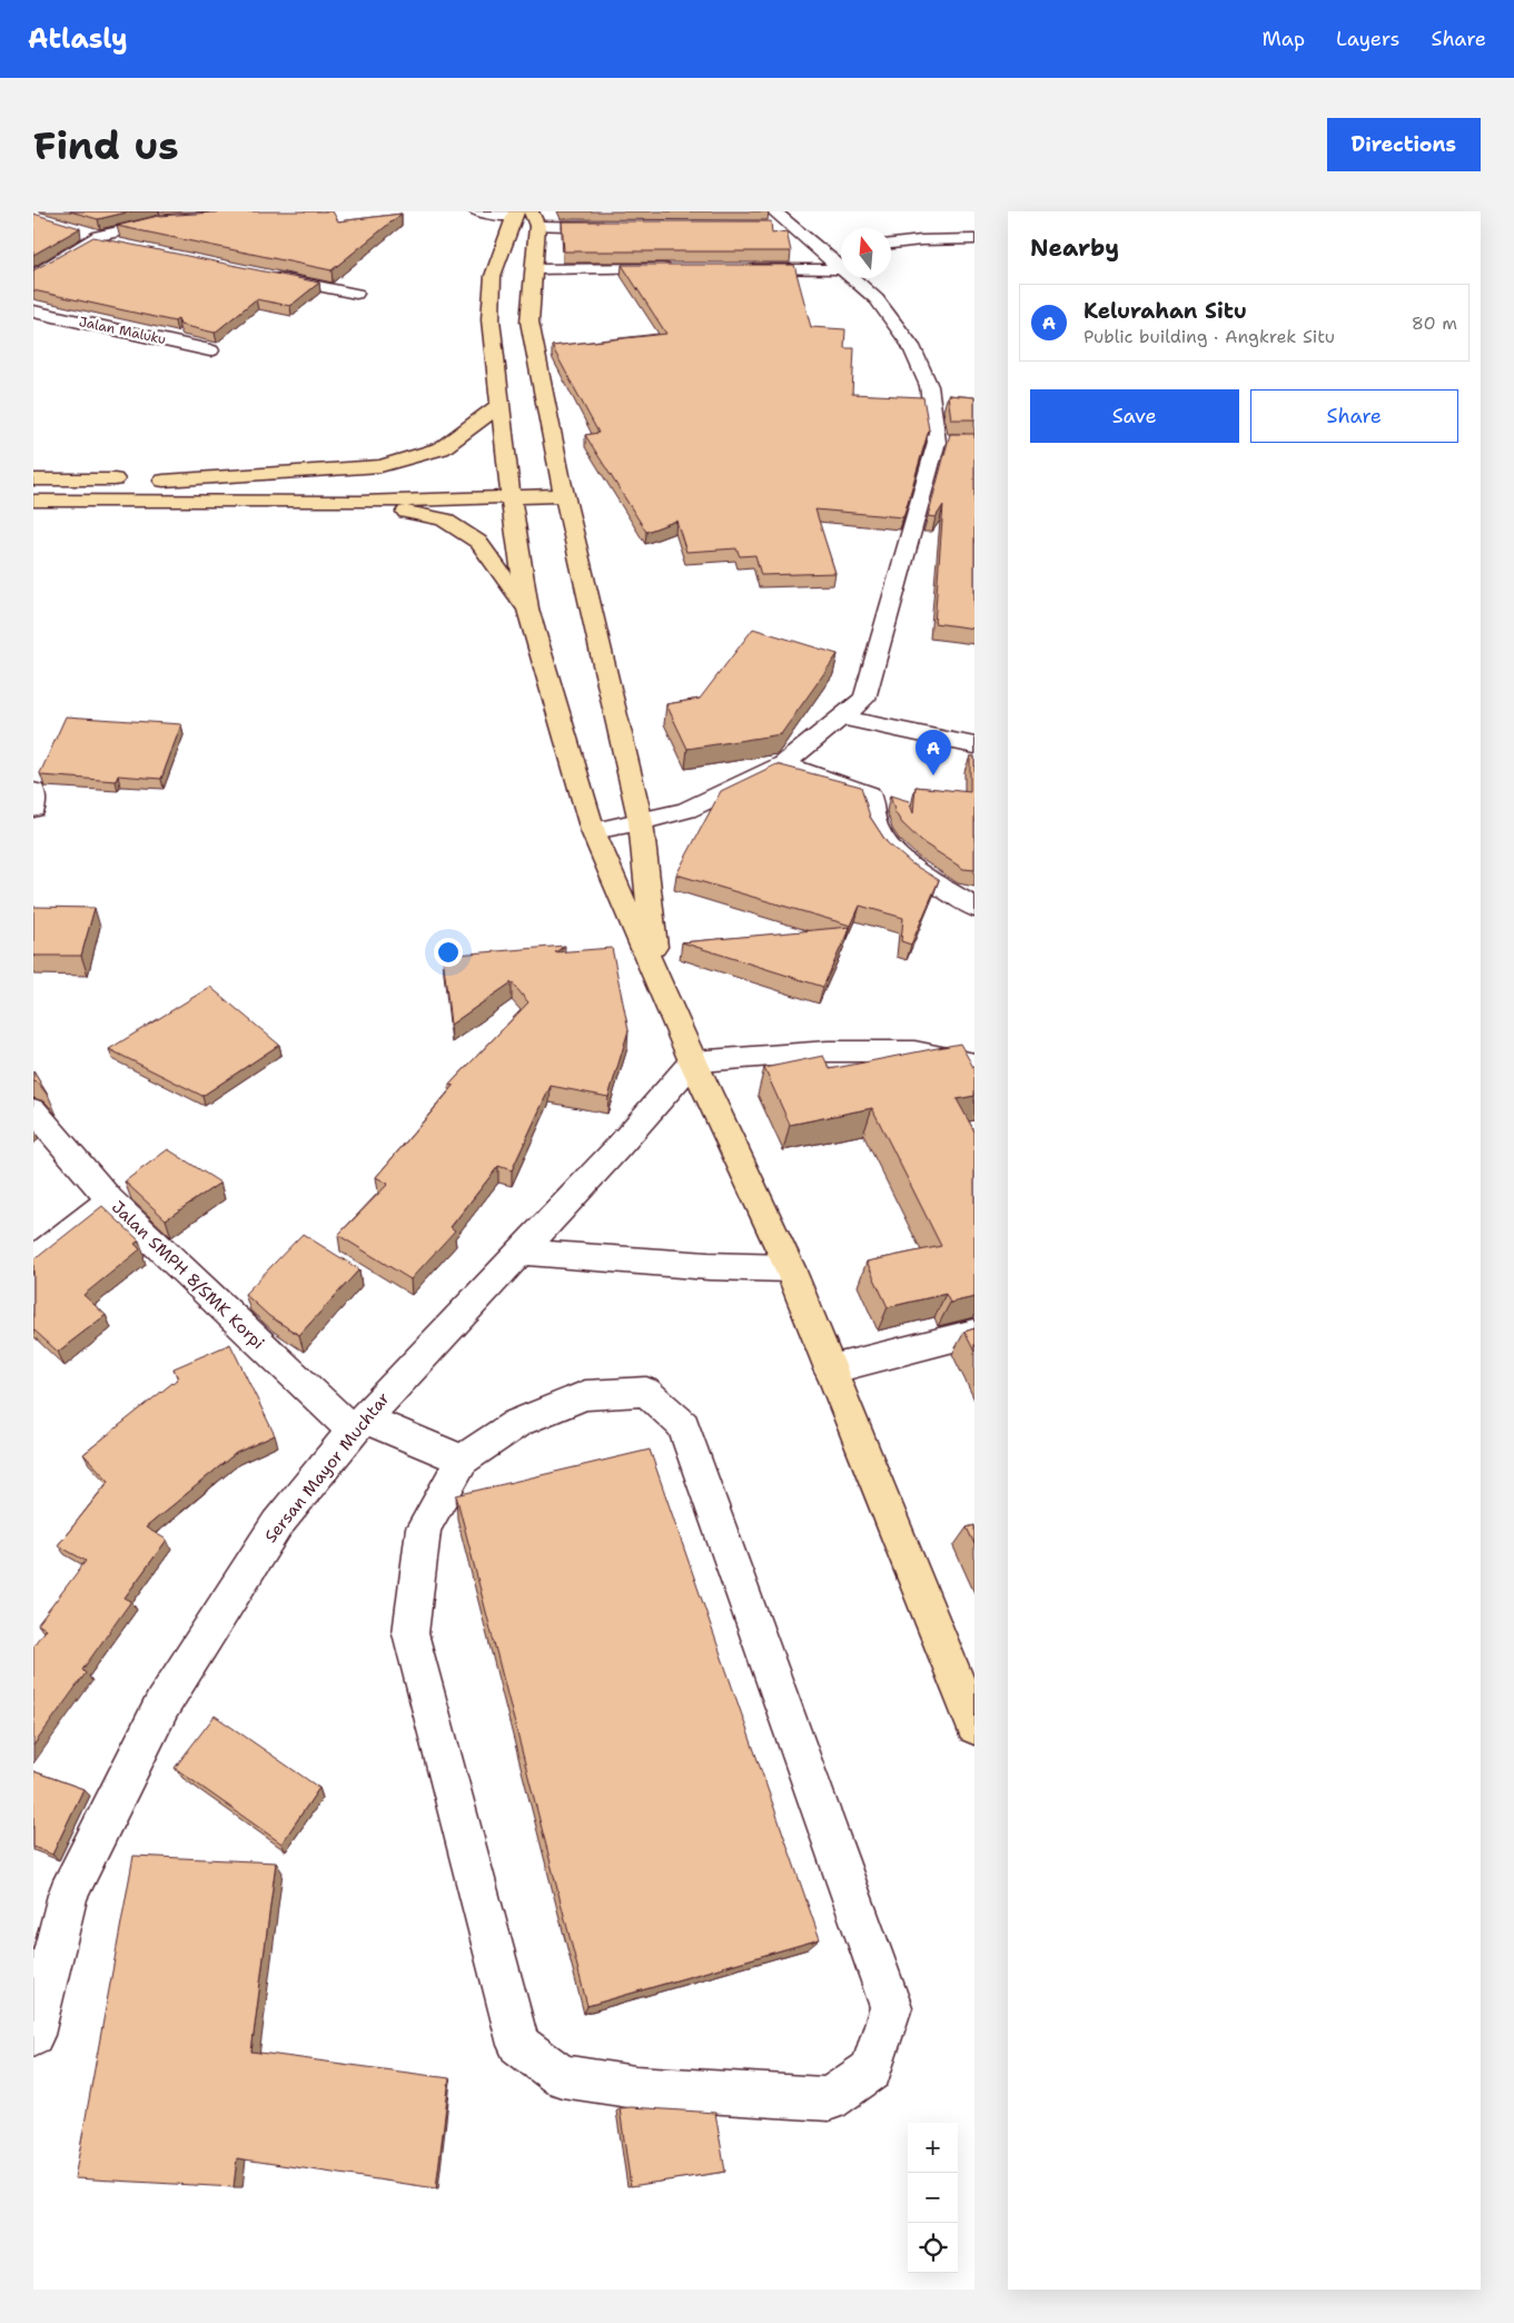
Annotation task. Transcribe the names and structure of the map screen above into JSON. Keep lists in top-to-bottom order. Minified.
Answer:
{"streets":{"street":["Jalan Maluku","Jalan SMPH 8/SMK Korpi","Sersan Mayor Muchtar"]},"crossings":[["Jalan SMPH 8/SMK Korpi","Sersan Mayor Muchtar"]],"north":"top","page":{"header":"Atlasly","nav":["Map","Layers","Share"],"buttons":["Directions",["Save","Share"]],"title":"Find us","heading":"Nearby","list":[{"mark":"A","name":"Kelurahan Situ","note":"Public building · Angkrek Situ","value":"80 m"}],"pins":"A","map_buttons":["+","−"]}}
